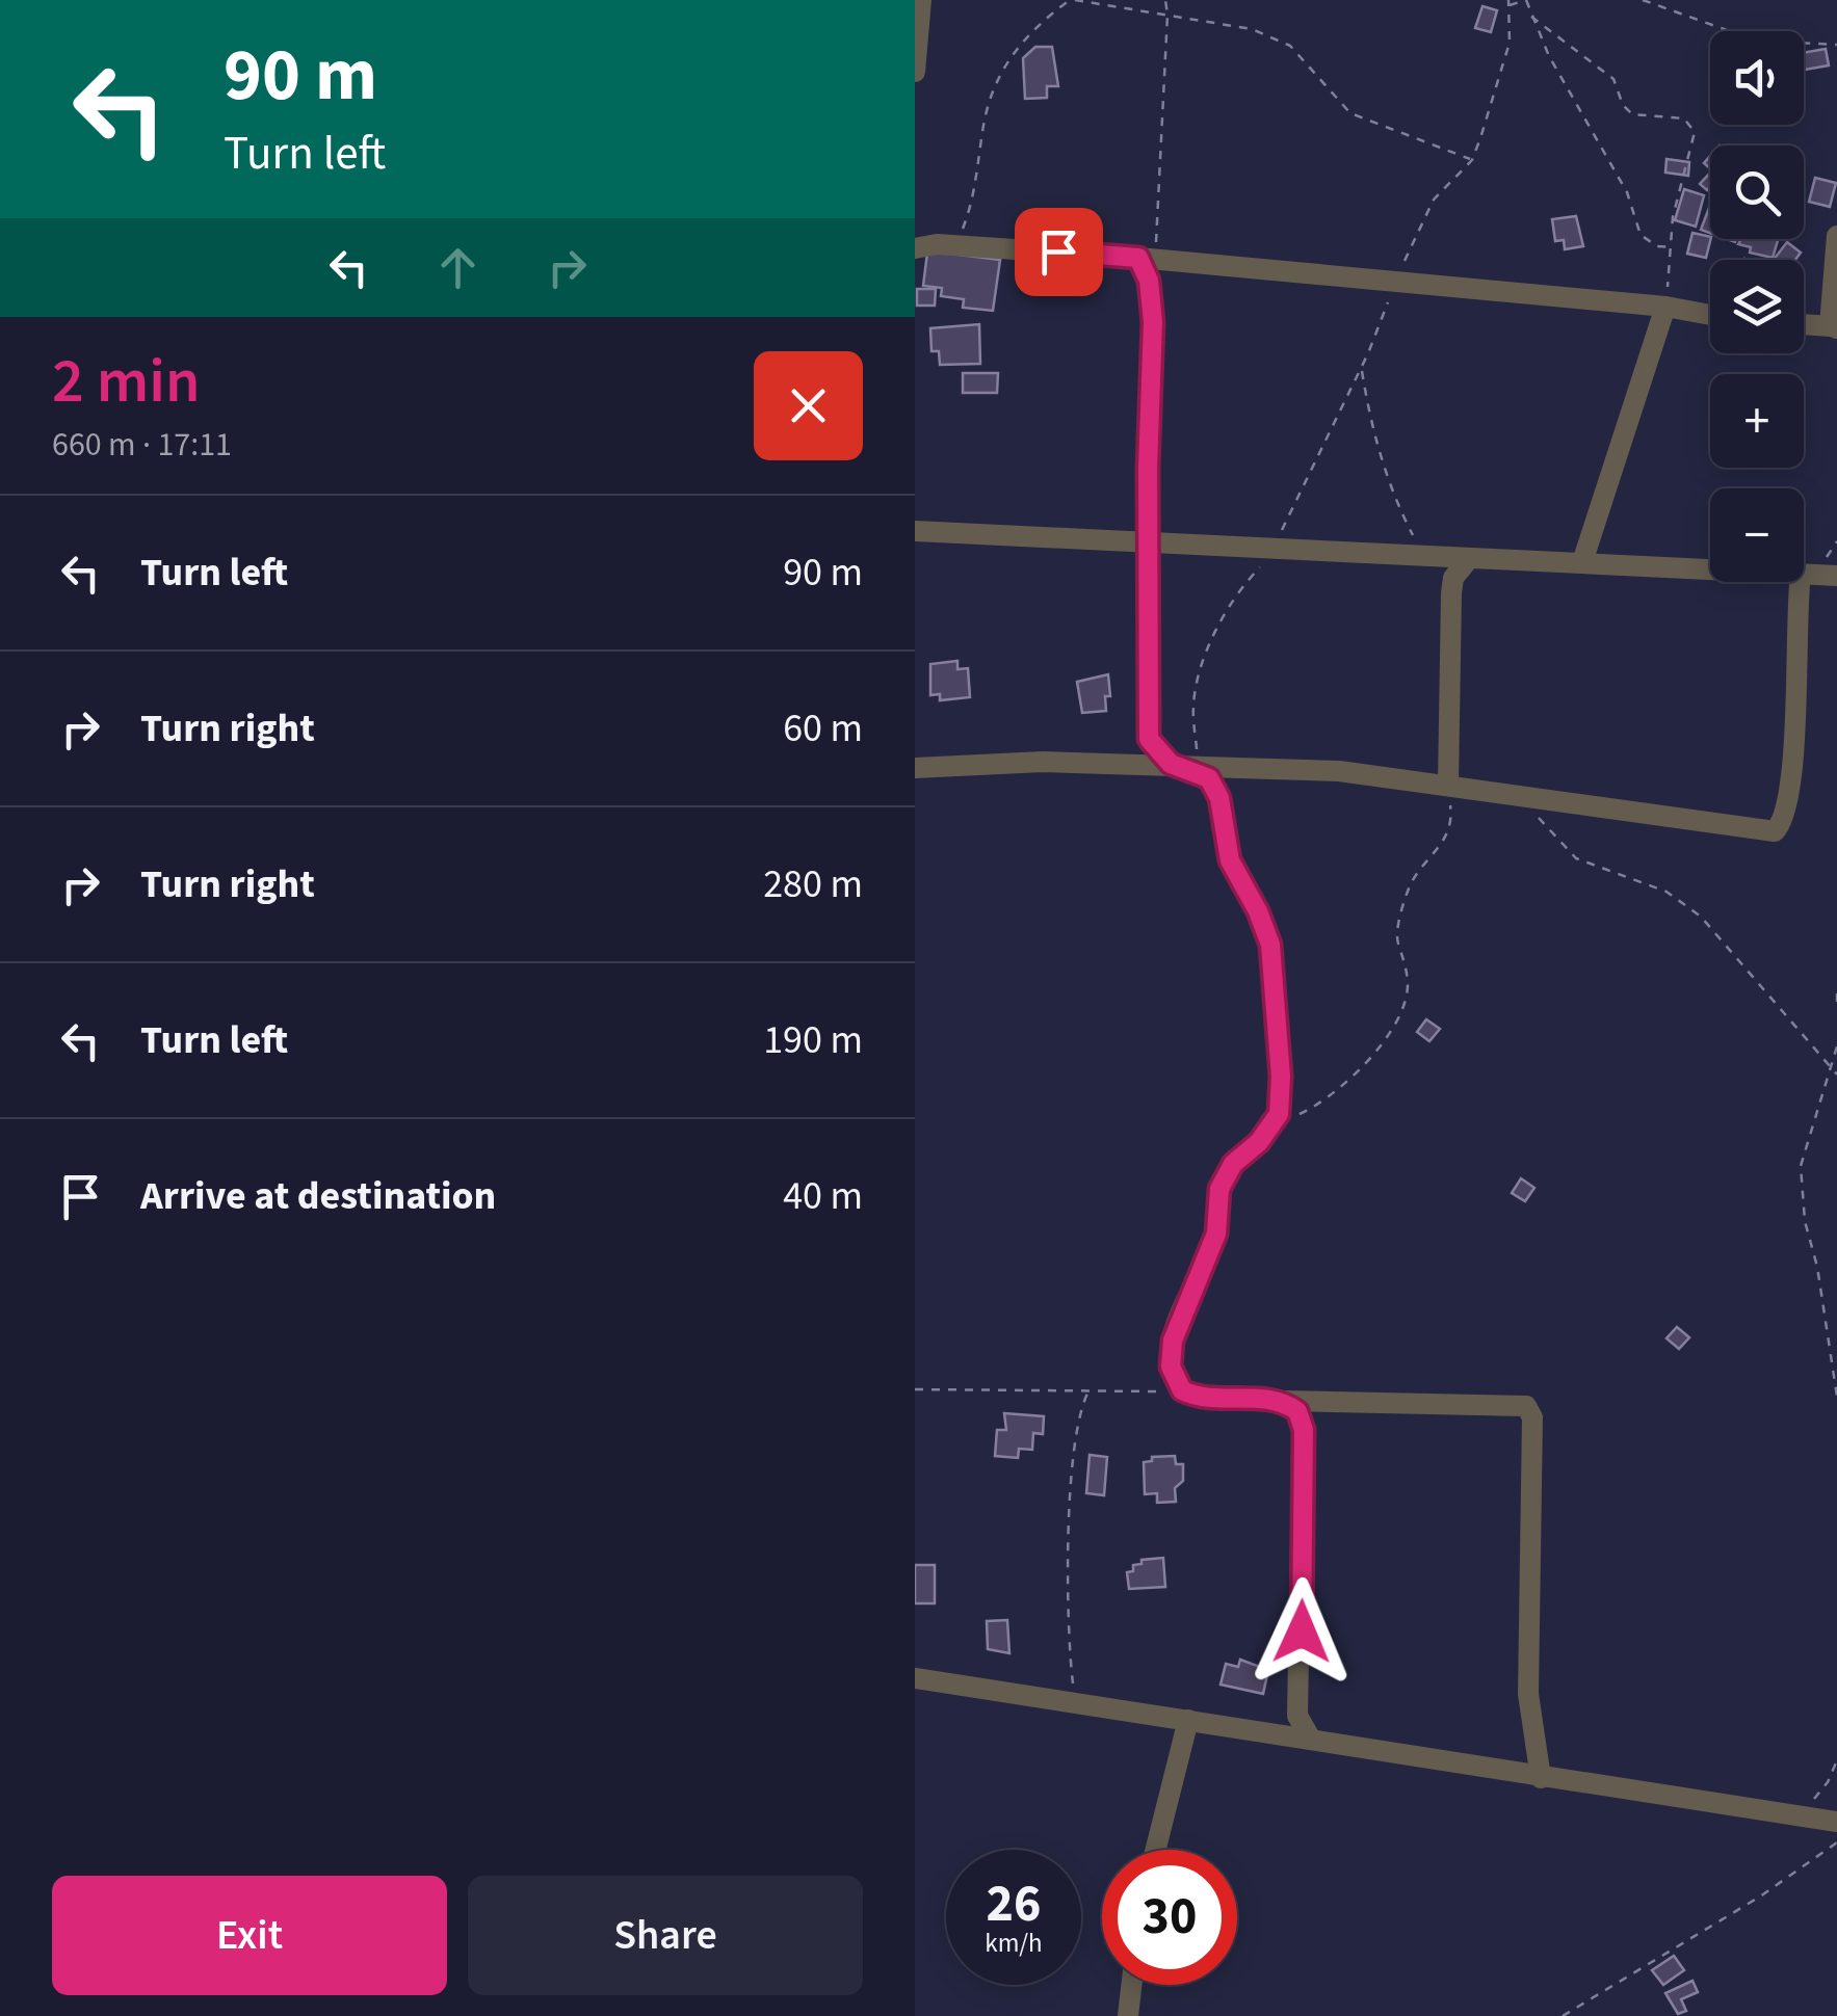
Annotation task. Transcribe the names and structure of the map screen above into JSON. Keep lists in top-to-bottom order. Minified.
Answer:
{"page":{"turn":["90 m","Turn left"],"map_buttons":["+","−"],"heading":["2 min","660 m · 17:11"],"list":[{"name":"Turn left","value":"90 m"},{"name":"Turn right","value":"60 m"},{"name":"Turn right","value":"280 m"},{"name":"Turn left","value":"190 m"},{"name":"Arrive at destination","value":"40 m"}],"speed":"26 km/h","limit":"30","buttons":["Exit","Share"]}}
